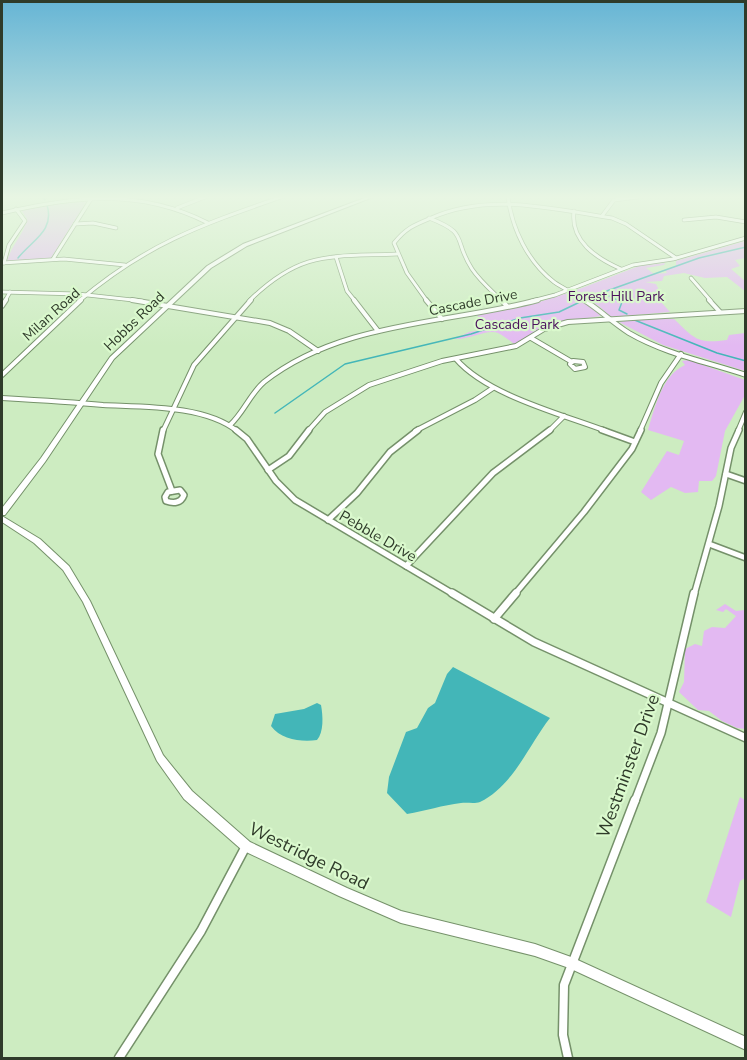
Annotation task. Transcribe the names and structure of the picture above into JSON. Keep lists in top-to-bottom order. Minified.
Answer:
{"streets":{"street":["Cascade Drive","Milan Road","Hobbs Road","Pebble Drive","Westminster Drive","Westridge Road"]},"crossings":[["Cascade Drive","Pebble Drive"],["Hobbs Road","Pebble Drive"],["Pebble Drive","Westminster Drive"],["Westminster Drive","Westridge Road"]],"parks":["Forest Hill Park","Cascade Park"]}
